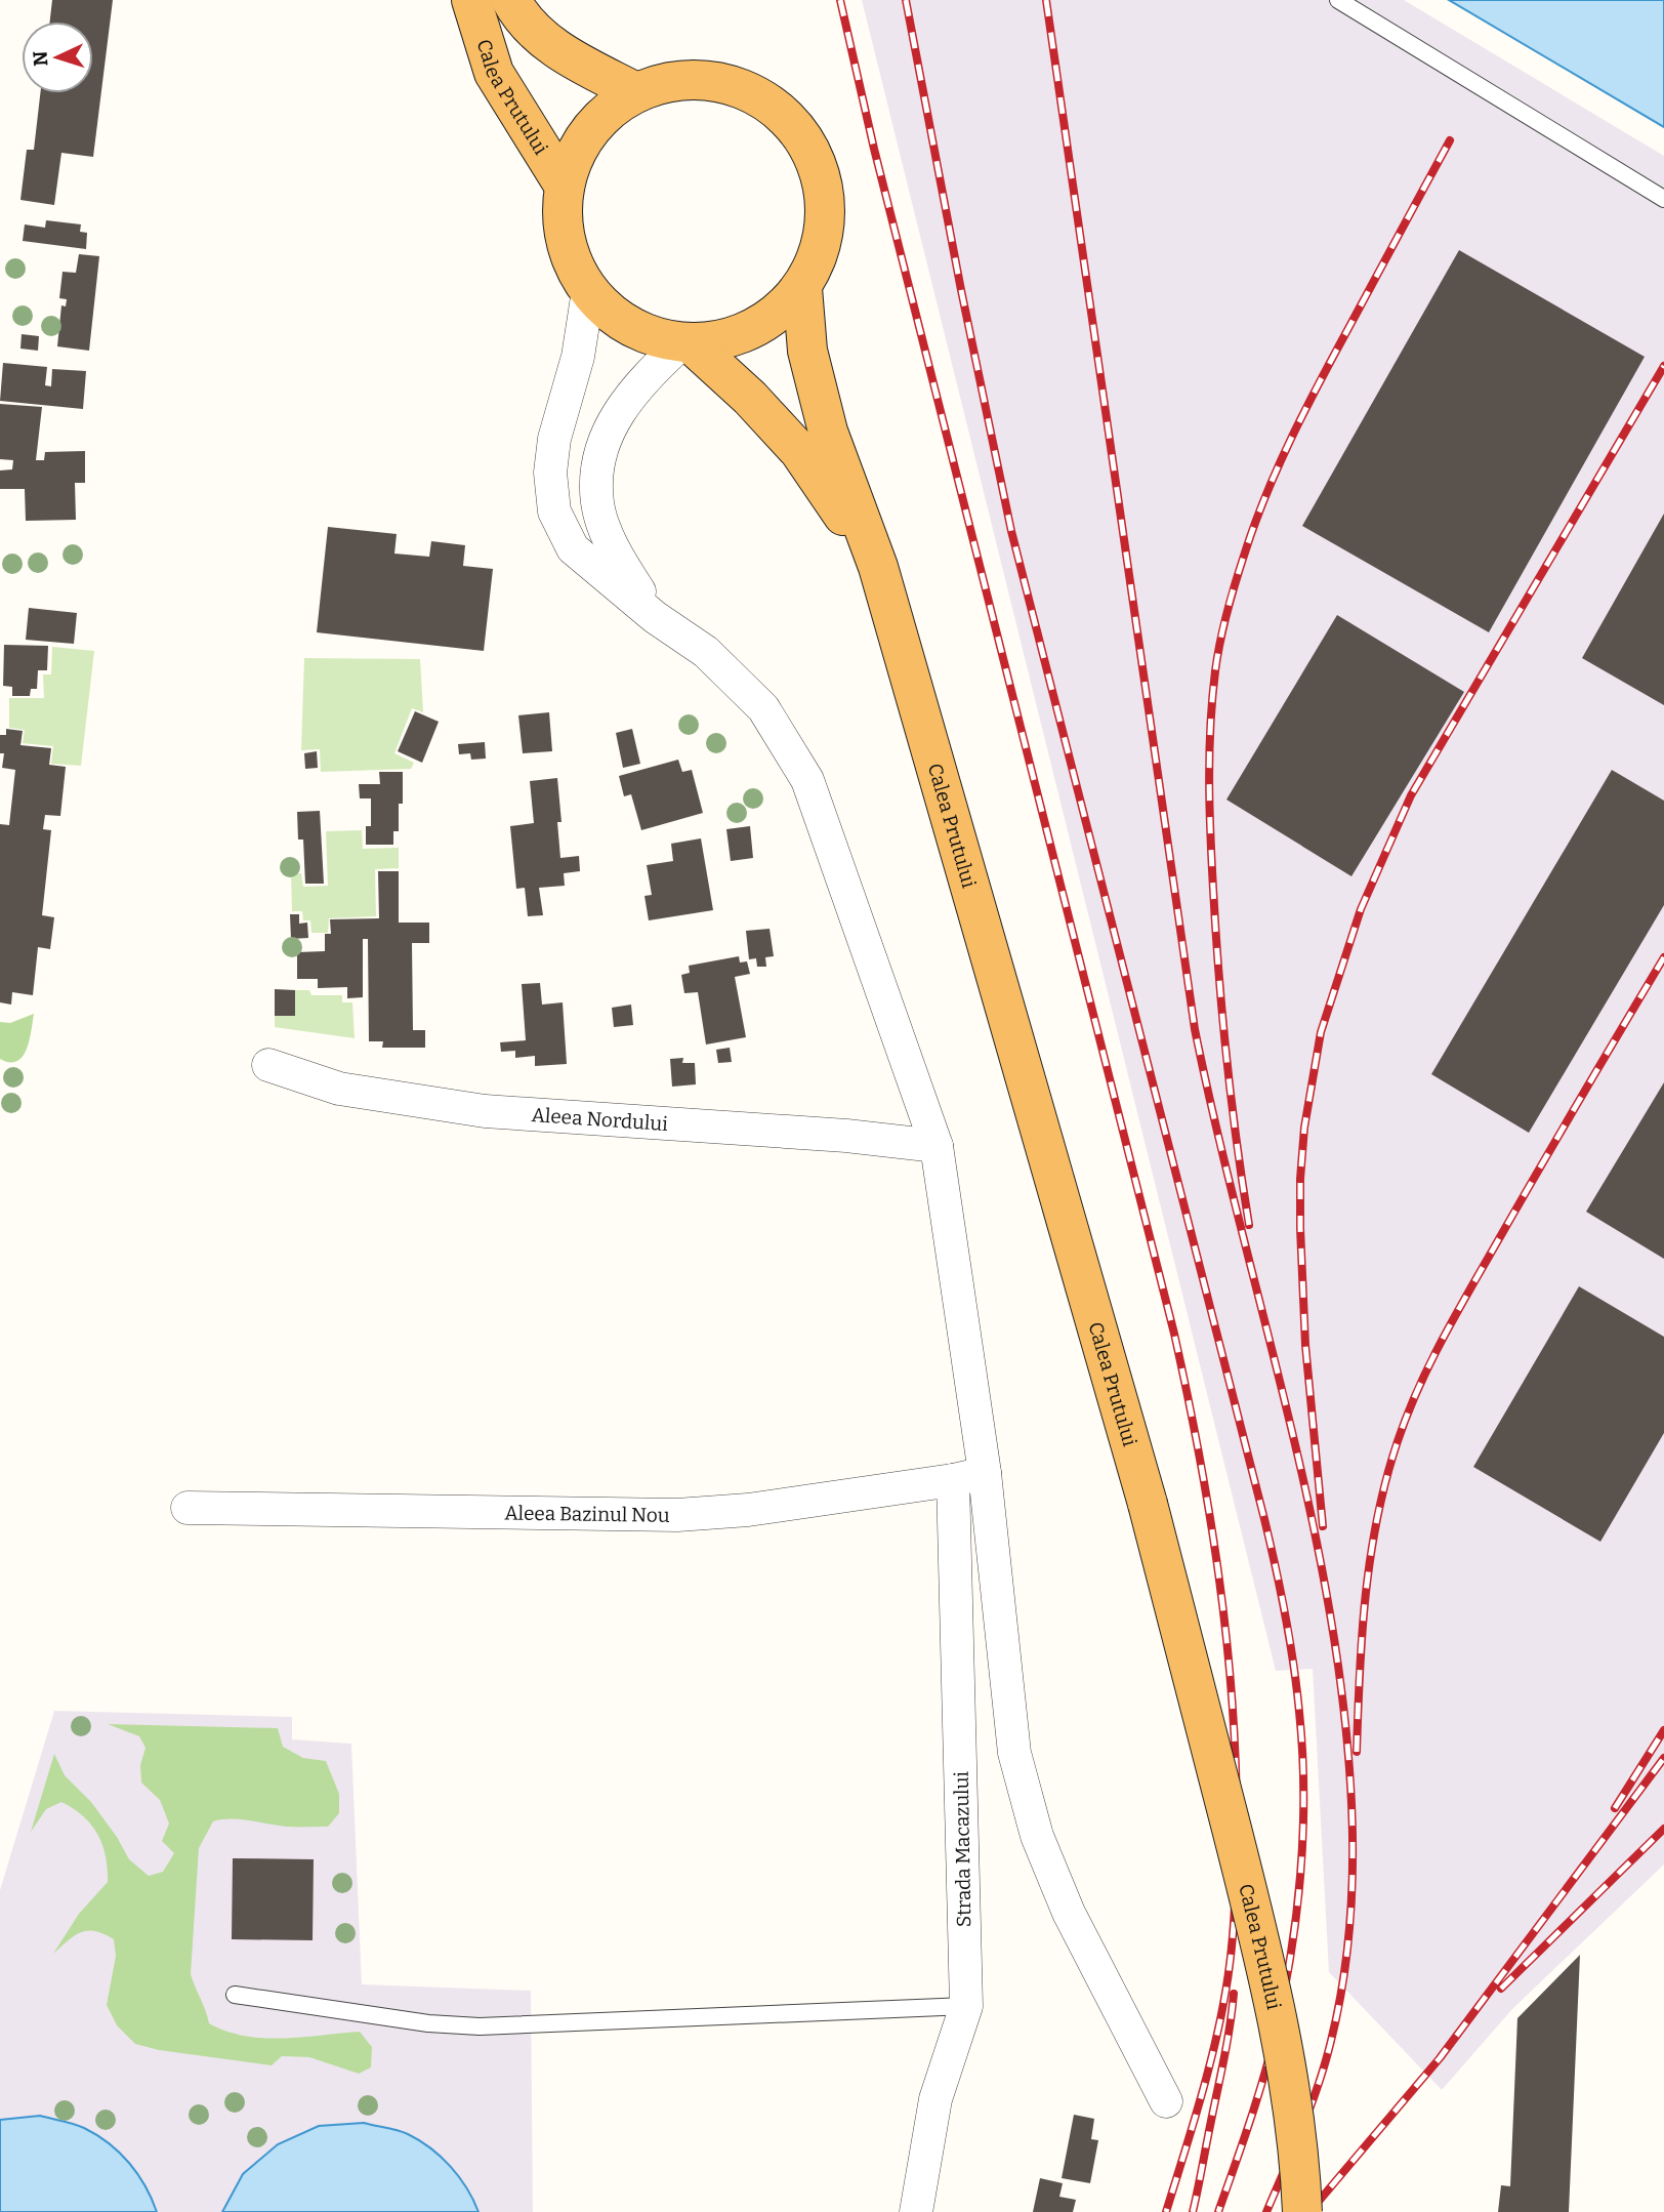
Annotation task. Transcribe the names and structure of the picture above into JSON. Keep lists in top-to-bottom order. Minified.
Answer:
{"streets":{"highway":["Calea Prutului"],"street":["Aleea Nordului","Aleea Bazinul Nou","Strada Macazului"]},"crossings":[["Aleea Bazinul Nou","Strada Macazului"]],"north":"left"}
